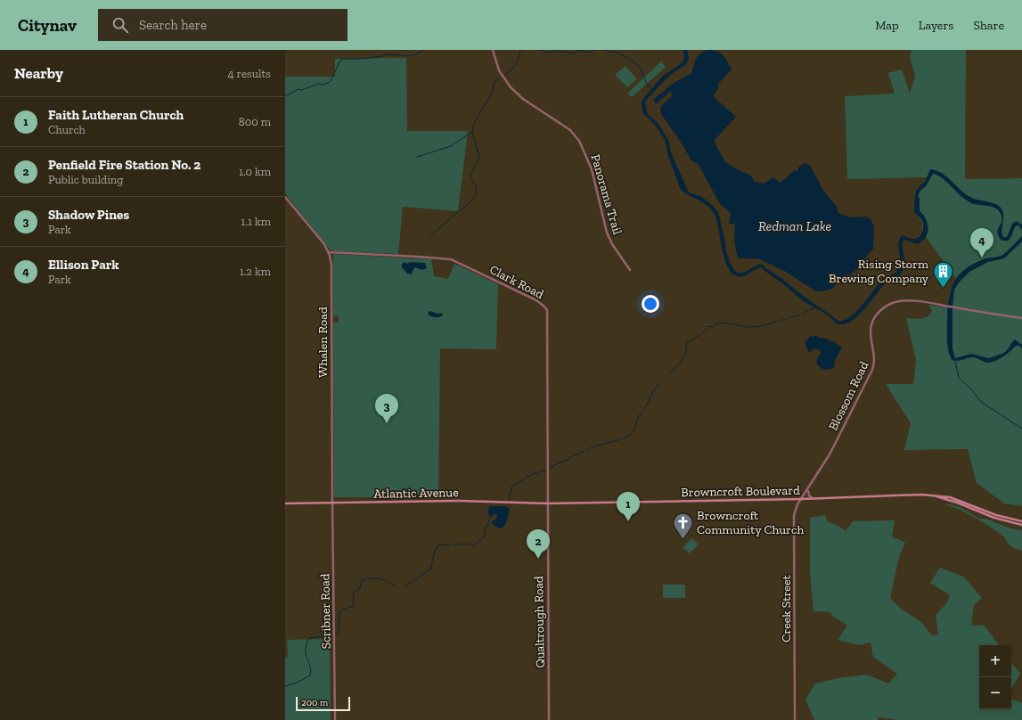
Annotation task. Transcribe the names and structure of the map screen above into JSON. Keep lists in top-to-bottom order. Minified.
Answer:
{"streets":{"main road":["Browncroft Boulevard","Atlantic Avenue"],"street":["Panorama Trail","Clark Road","Whalen Road","Blossom Road","Creek Street","Scribner Road","Qualtrough Road"]},"crossings":[["Clark Road","Whalen Road"],["Clark Road","Browncroft Boulevard"],["Clark Road","Atlantic Avenue"],["Clark Road","Qualtrough Road"],["Whalen Road","Atlantic Avenue"],["Whalen Road","Scribner Road"],["Blossom Road","Browncroft Boulevard"],["Blossom Road","Creek Street"],["Browncroft Boulevard","Atlantic Avenue"],["Browncroft Boulevard","Creek Street"],["Browncroft Boulevard","Qualtrough Road"],["Atlantic Avenue","Scribner Road"],["Atlantic Avenue","Qualtrough Road"]],"water":["Redman Lake"],"places":{"building":["Rising Storm Brewing Company"],"church":["Browncroft Community Church"]},"scale_bar":"200 m","page":{"header":"Citynav","search":"Search here","nav":["Map","Layers","Share"],"heading":["Nearby","4 results"],"list":[{"mark":"1","name":"Faith Lutheran Church","note":"Church","value":"800 m"},{"mark":"2","name":"Penfield Fire Station No. 2","note":"Public building","value":"1.0 km"},{"mark":"3","name":"Shadow Pines","note":"Park","value":"1.1 km"},{"mark":"4","name":"Ellison Park","note":"Park","value":"1.2 km"}],"pins":["4","3","1","2"],"map_buttons":["+","−"],"scale":"200 m"}}
